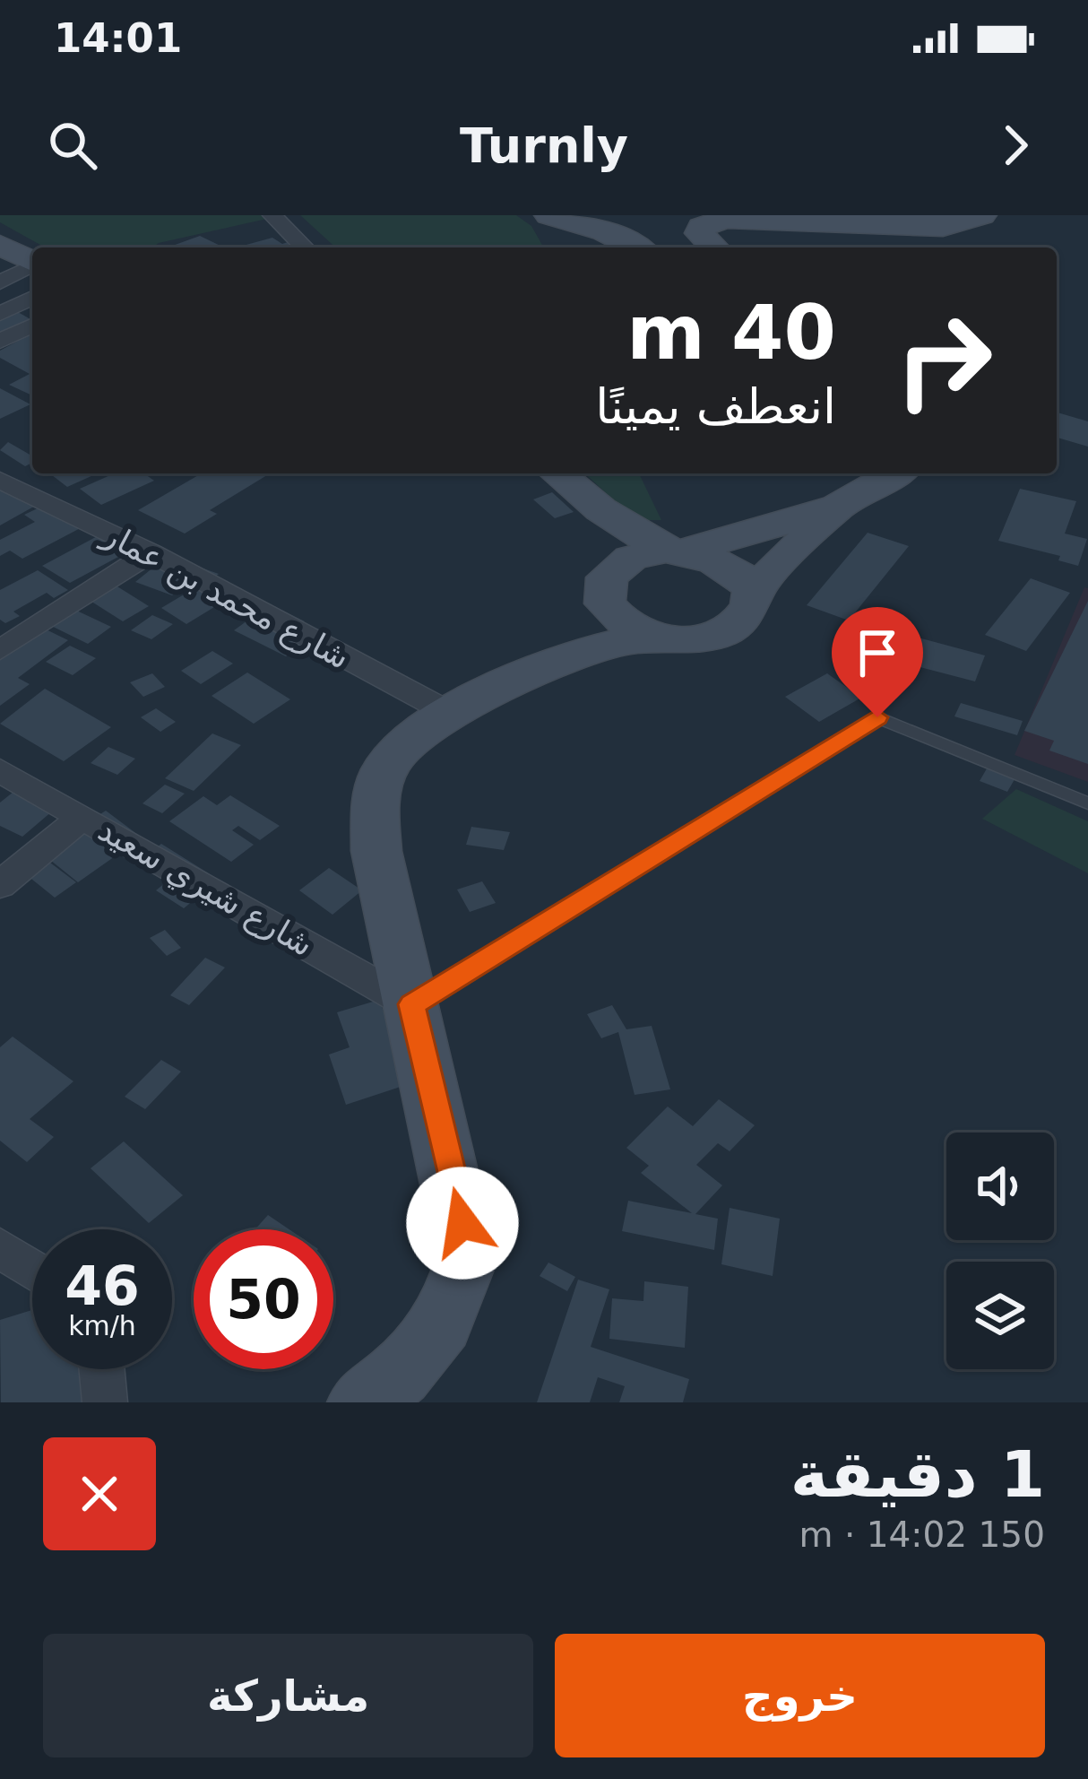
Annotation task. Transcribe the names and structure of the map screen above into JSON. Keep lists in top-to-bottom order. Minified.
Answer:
{"streets":{"street":["شارع محمد بن عمار","شارع شيري سعيد"]},"page":{"status":"14:01","header":"Turnly","turn":["40 m","انعطف يمينًا"],"speed":"46 km/h","limit":"50","heading":["1 دقيقة","150 m · 14:02"],"buttons":["خروج","مشاركة"]}}
